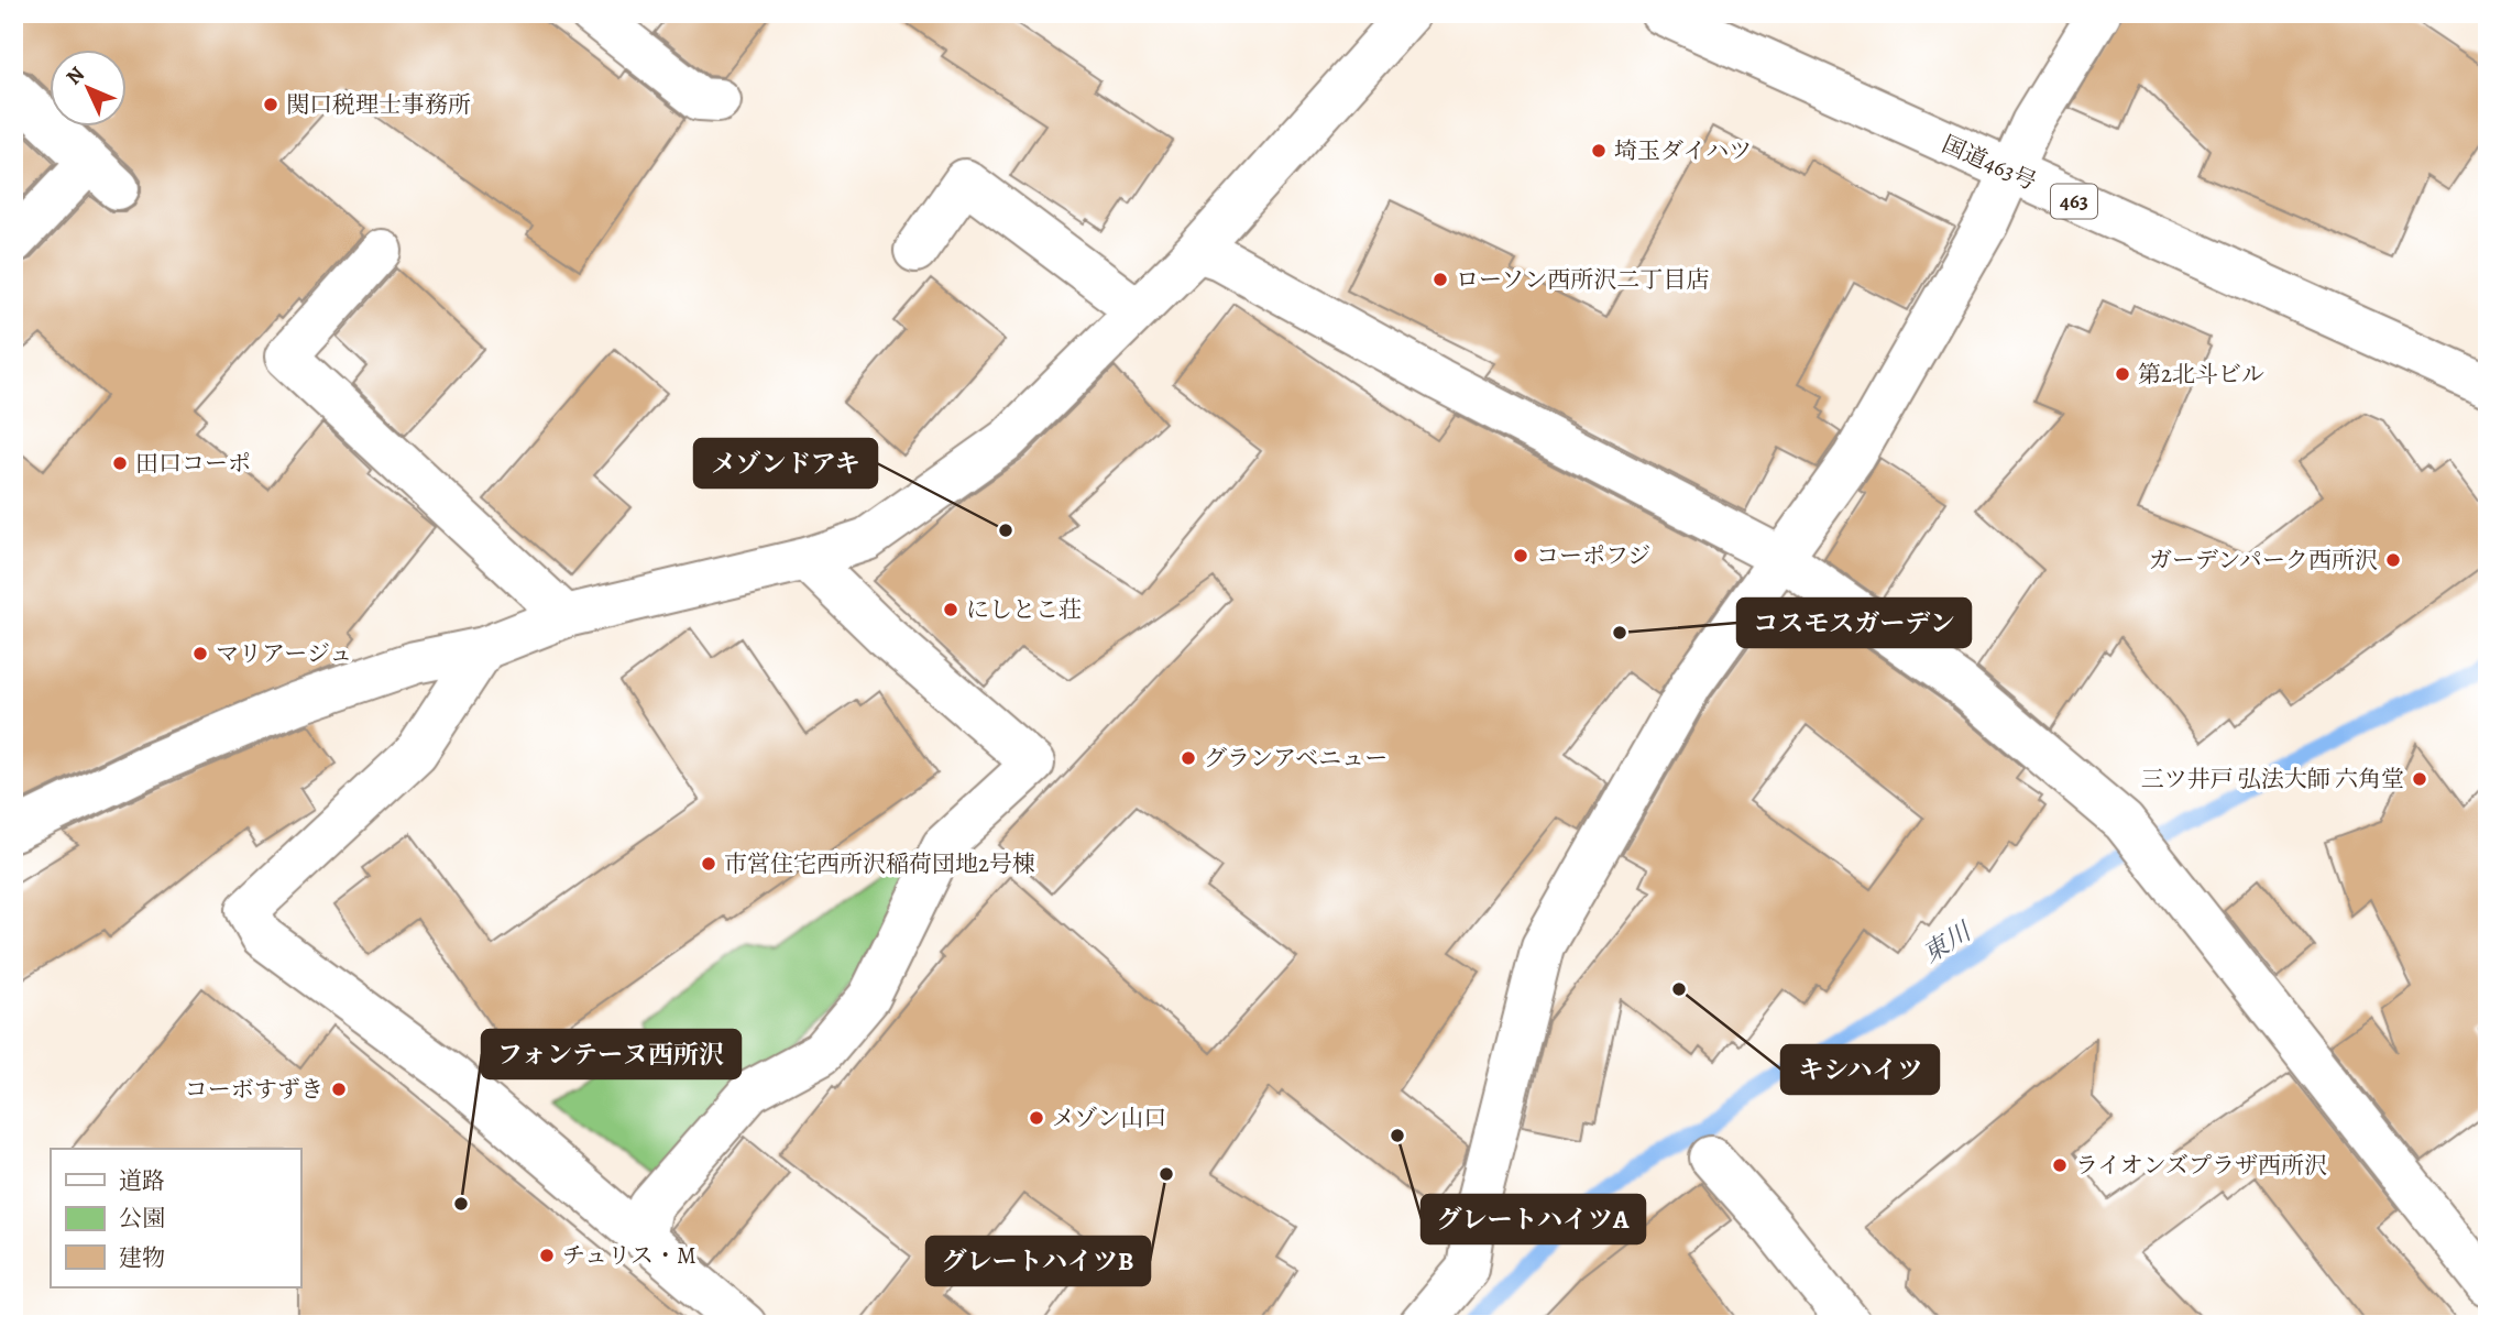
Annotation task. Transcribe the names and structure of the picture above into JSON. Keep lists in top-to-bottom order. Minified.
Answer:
{"streets":{"main road":["国道463号","463"]},"water":["東川"],"places":["関口税理士事務所","埼玉ダイハツ","ローソン西所沢二丁目店","第2北斗ビル","田口コーポ","メゾンドアキ","コーポフジ","ガーデンパーク西所沢","にしとこ荘","コスモスガーデン","マリアージュ","グランアベニュー","三ツ井戸 弘法大師 六角堂","市営住宅西所沢稲荷団地2号棟","キシハイツ","コーボすずき","メゾン山口","グレートハイツA","ライオンズプラザ西所沢","グレートハイツB","フォンテーヌ西所沢","チュリス・M"],"legend":["道路","公園","建物"],"north":"top left"}
